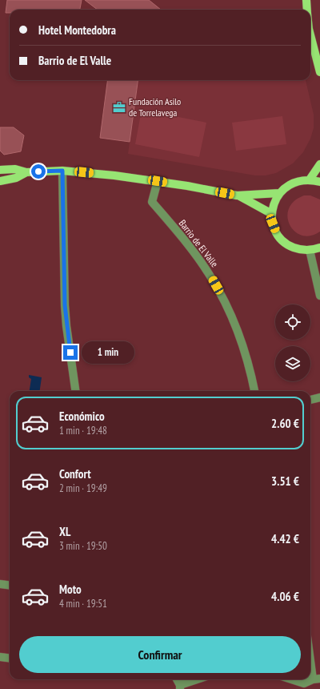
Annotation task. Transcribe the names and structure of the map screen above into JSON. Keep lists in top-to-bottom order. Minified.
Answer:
{"streets":{"street":["Barrio de El Valle"]},"places":{"office":["Fundación Asilo de Torrelavega"]},"page":{"banner":["Hotel Montedobra","Barrio de El Valle"],"bubble":"1 min","list":[{"name":"Económico","note":"1 min · 19:48","value":"2.60 €"},{"name":"Confort","note":"2 min · 19:49","value":"3.51 €"},{"name":"XL","note":"3 min · 19:50","value":"4.42 €"},{"name":"Moto","note":"4 min · 19:51","value":"4.06 €"}],"buttons":"Confirmar"}}
